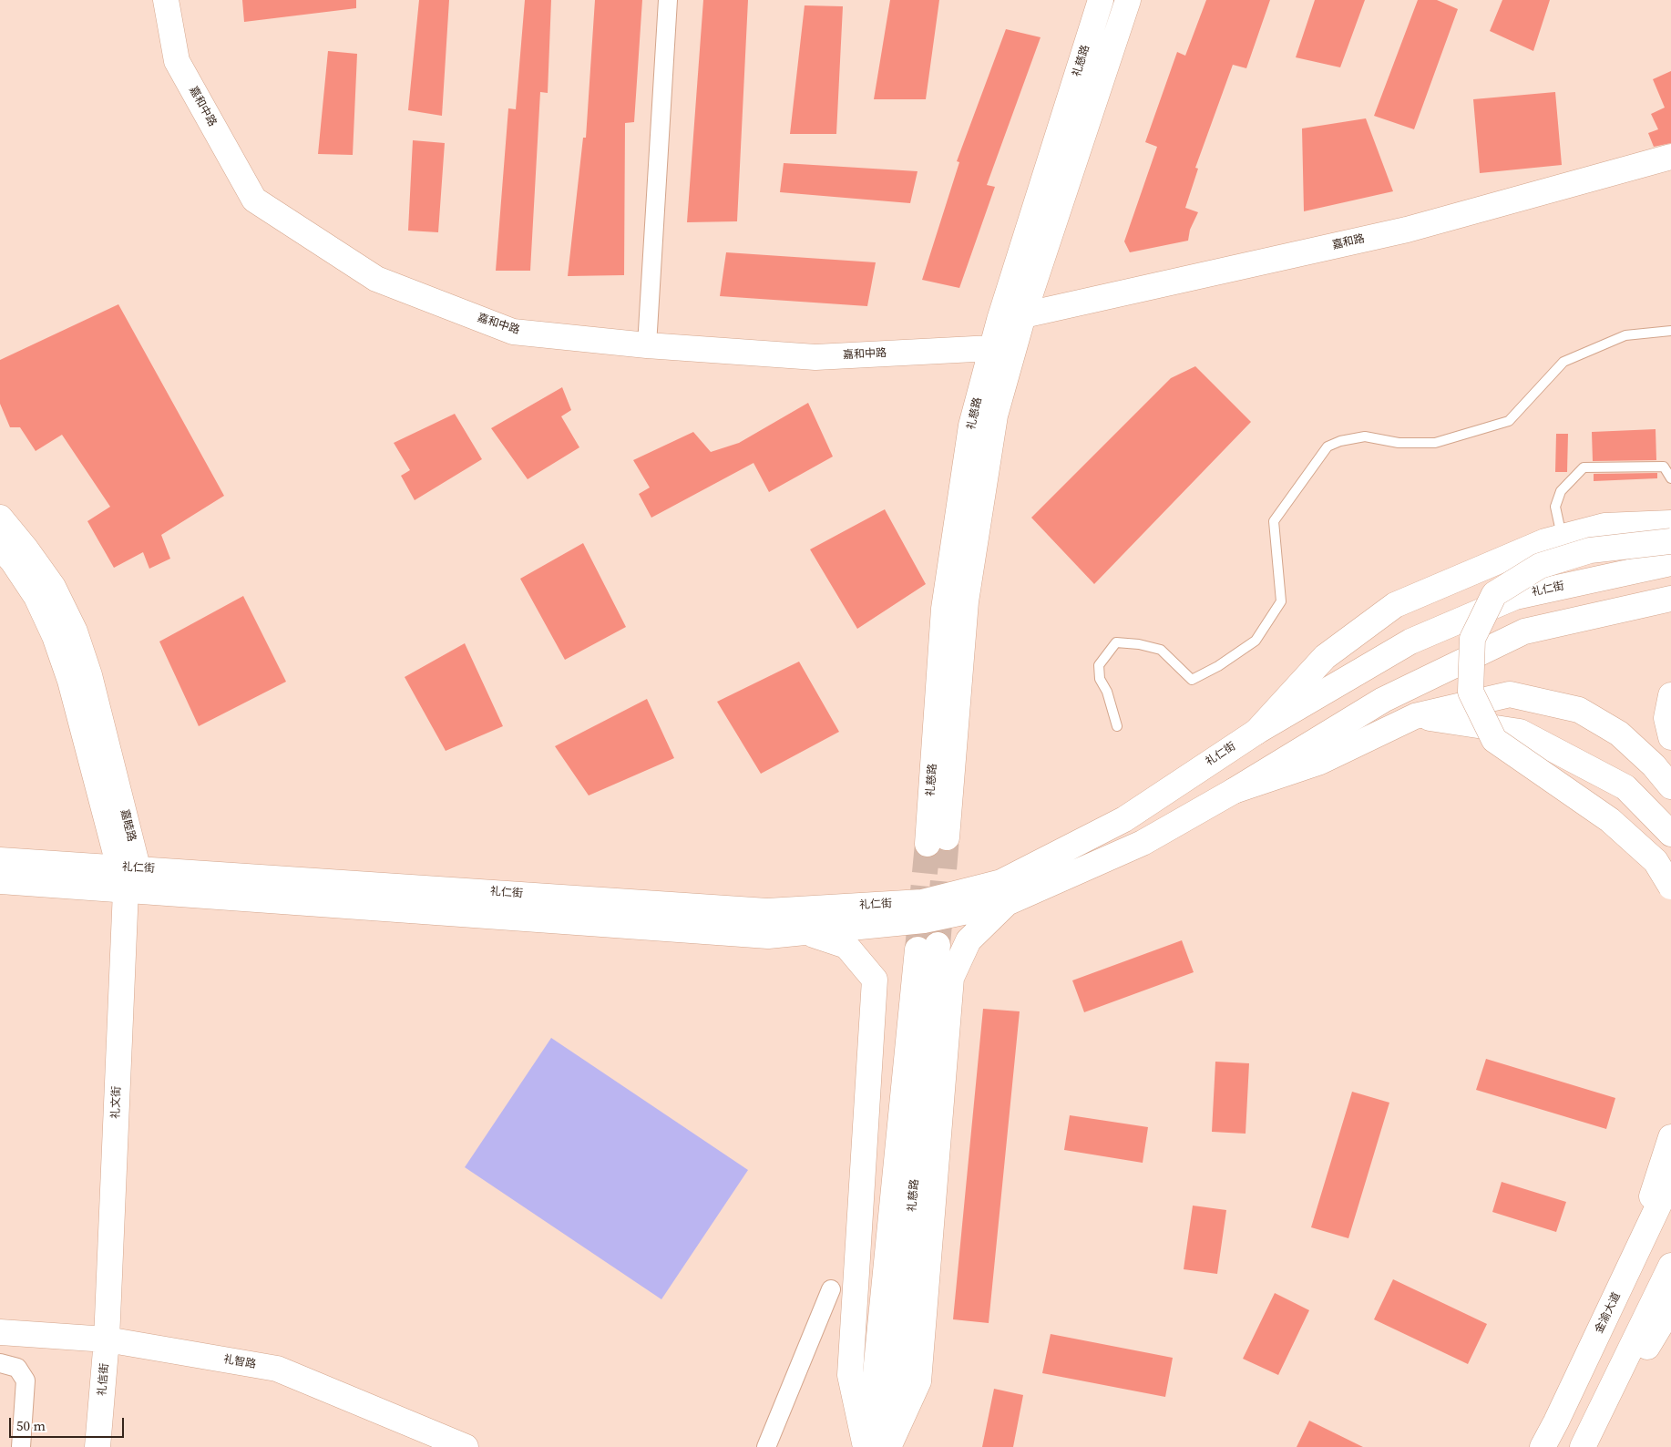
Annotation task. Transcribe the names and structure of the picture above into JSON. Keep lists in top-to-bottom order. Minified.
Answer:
{"streets":{"main road":["礼慈路","嘉和中路","嘉和路","礼仁街","嘉睦路","礼文街","金渝大道","礼智路","礼信街"]},"crossings":[["礼慈路","嘉和中路"],["礼慈路","嘉和路"],["礼仁街","嘉睦路"],["礼仁街","礼文街"],["嘉睦路","礼文街"],["礼文街","礼智路"],["礼文街","礼信街"],["礼智路","礼信街"]],"scale_bar":"50 m"}
